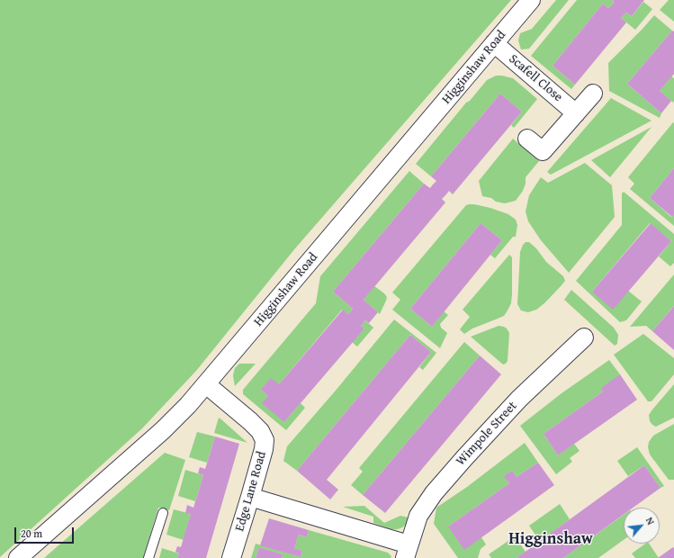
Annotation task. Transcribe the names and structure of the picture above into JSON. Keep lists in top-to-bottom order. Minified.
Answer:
{"streets":{"street":["Higginshaw Road","Scafell Close","Wimpole Street","Edge Lane Road"]},"crossings":[["Higginshaw Road","Scafell Close"],["Higginshaw Road","Edge Lane Road"],["Wimpole Street","Edge Lane Road"]],"districts":["Higginshaw"],"scale_bar":"20 m","north":"top right"}
